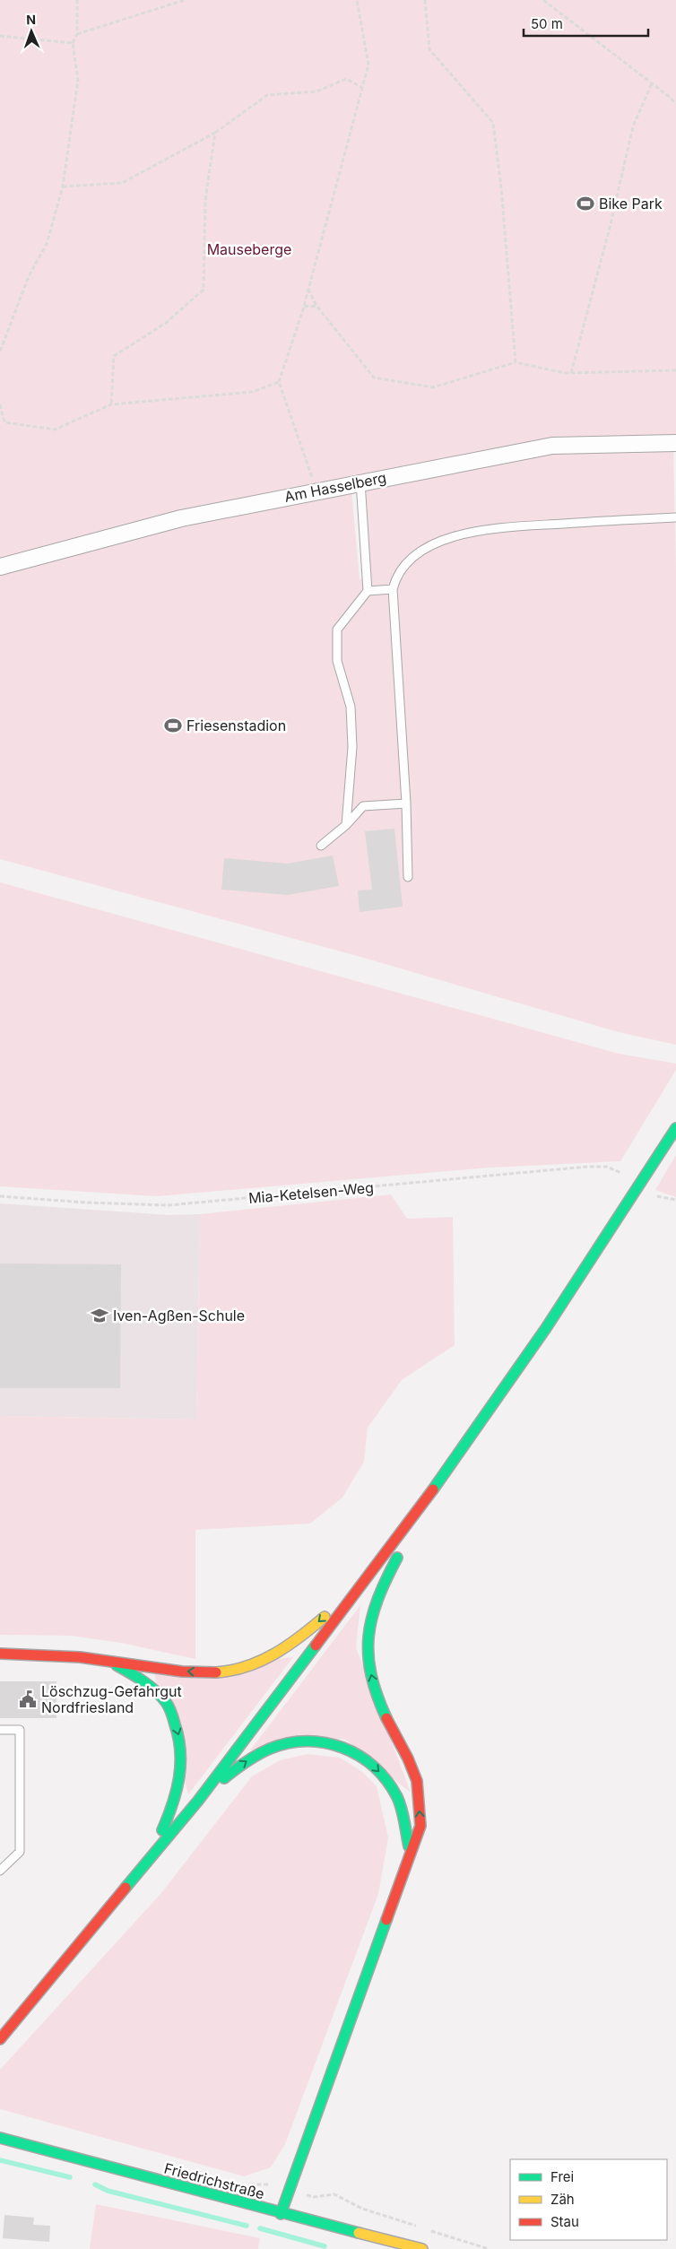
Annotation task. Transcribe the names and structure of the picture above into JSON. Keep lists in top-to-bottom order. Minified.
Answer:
{"streets":{"main road":["Friedrichstraße"],"street":["Am Hasselberg"],"path":["Mia-Ketelsen-Weg"]},"parks":["Mauseberge"],"places":{"sports":["Bike Park","Friesenstadion"],"school or university":["Iven-Agßen-Schule"],"public building":["Löschzug-Gefahrgut Nordfriesland"]},"legend":["Frei","Zäh","Stau"],"scale_bar":"50 m","north":"top"}
